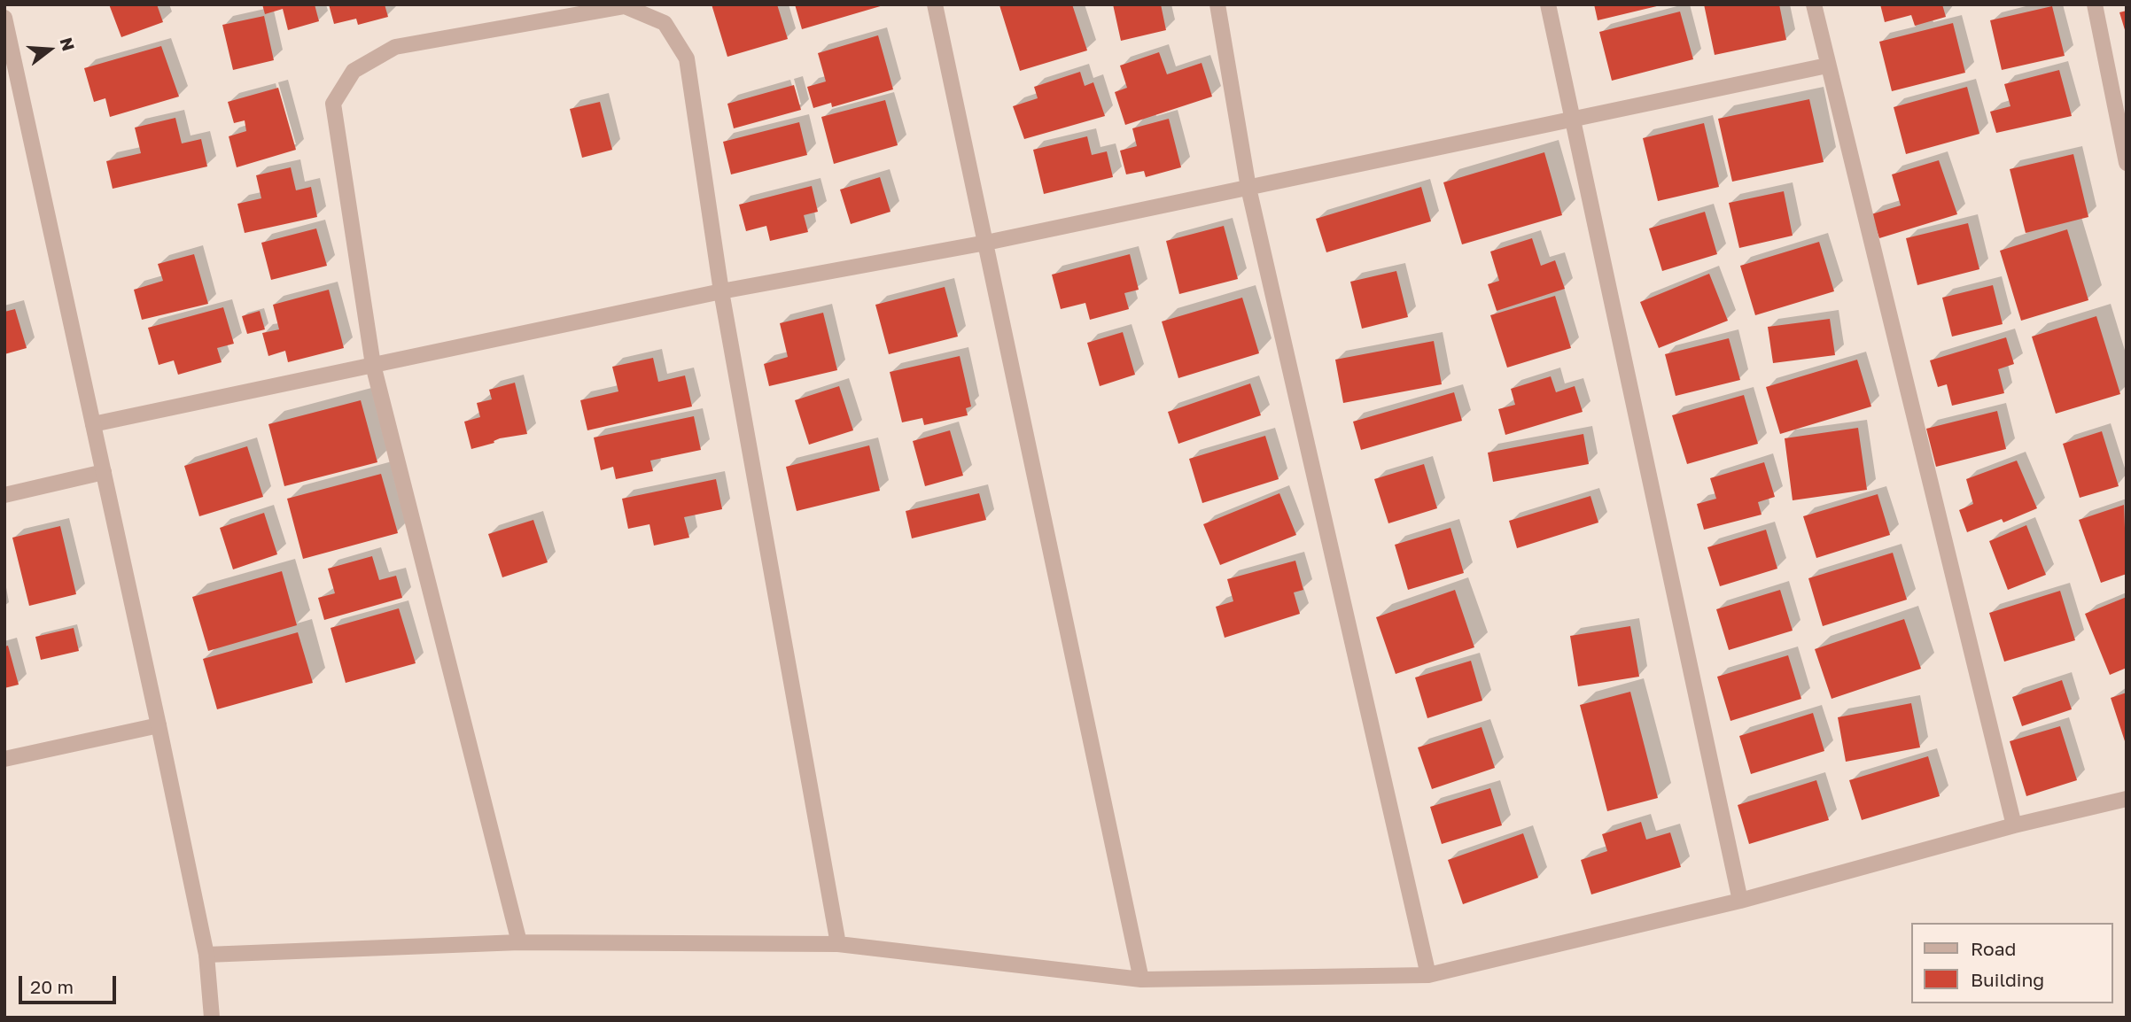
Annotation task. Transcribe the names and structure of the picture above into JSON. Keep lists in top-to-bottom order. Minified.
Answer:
{"legend":["Road","Building"],"scale_bar":"20 m","north":"right"}
